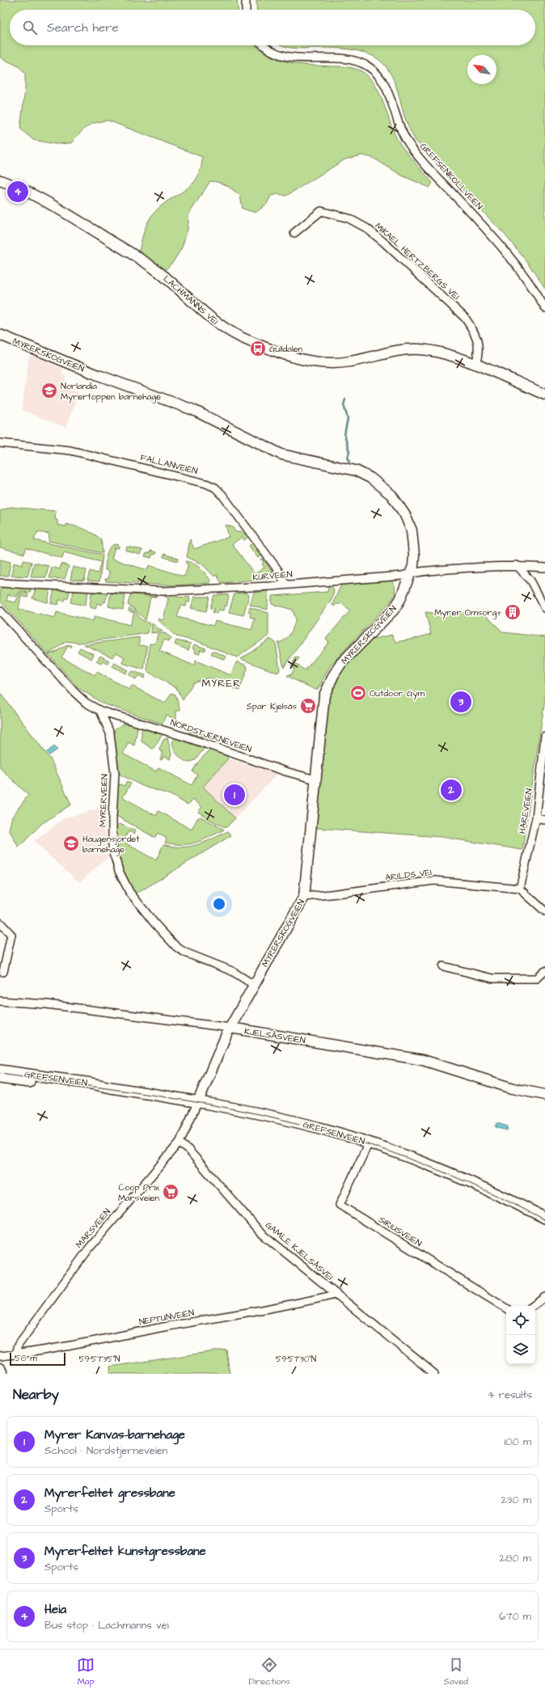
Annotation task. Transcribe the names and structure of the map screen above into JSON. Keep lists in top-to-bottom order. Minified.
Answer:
{"streets":{"main road":["GREFSENVEIEN"],"street":["GREFSENKOLLVEIEN","MIKAEL HERTZBERGS VEI","LACHMANNS VEI","MYRERSKOGVEIEN","FALLANVEIEN","KURVEIEN","NORDSTJERNEVEIEN","MYRERVEIEN","HAREVEIEN","ARILDS VEI","KJELSÅSVEIEN","MARSVEIEN","SIRIUSVEIEN","GAMLE KJELSÅSVEI","NEPTUNVEIEN"]},"crossings":[["MIKAEL HERTZBERGS VEI","LACHMANNS VEI"],["MYRERSKOGVEIEN","KURVEIEN"],["MYRERSKOGVEIEN","NORDSTJERNEVEIEN"],["MYRERSKOGVEIEN","MYRERVEIEN"],["MYRERSKOGVEIEN","ARILDS VEI"],["MYRERSKOGVEIEN","KJELSÅSVEIEN"],["MYRERSKOGVEIEN","GREFSENVEIEN"],["MYRERSKOGVEIEN","MARSVEIEN"],["FALLANVEIEN","KURVEIEN"],["NORDSTJERNEVEIEN","MYRERVEIEN"],["HAREVEIEN","ARILDS VEI"],["GREFSENVEIEN","MARSVEIEN"],["GREFSENVEIEN","SIRIUSVEIEN"],["MARSVEIEN","GAMLE KJELSÅSVEI"],["MARSVEIEN","NEPTUNVEIEN"],["GAMLE KJELSÅSVEI","NEPTUNVEIEN"]],"districts":["MYRER"],"places":{"bus stop":["Gulldalen"],"school or university":["Norlandia Myrertoppen barnehage","Haugensjordet barnehage"],"building":["Myrer Omsorg+"],"sports":["Outdoor Gym"],"supermarket":["Spar Kjelsås","Coop Prix Marsveien"]},"scale_bar":"50 m","north":"top left","page":{"search":"Search here","pins":["4","3","2","1"],"scale":"50 m","heading":["Nearby","4 results"],"list":[{"mark":"1","name":"Myrer Kanvas-barnehage","note":"School · Nordstjerneveien","value":"100 m"},{"mark":"2","name":"Myrerfeltet gressbane","note":"Sports","value":"230 m"},{"mark":"3","name":"Myrerfeltet kunstgressbane","note":"Sports","value":"280 m"},{"mark":"4","name":"Heia","note":"Bus stop · Lachmanns vei","value":"670 m"}],"nav":["Map","Directions","Saved"]},"coordinates":["59°57'35\"N","59°57'30\"N"]}
